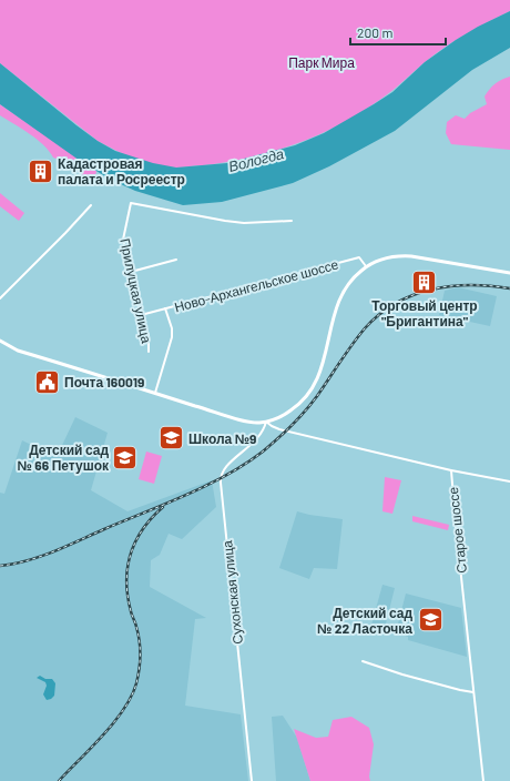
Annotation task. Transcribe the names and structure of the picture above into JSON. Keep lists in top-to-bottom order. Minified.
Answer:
{"streets":{"street":["Ново-Архангельское шоссе","Прилуцкая улица","Старое шоссе","Сухонская улица"]},"crossings":[["Ново-Архангельское шоссе","Прилуцкая улица"],["Старое шоссе","Сухонская улица"]],"water":["Вологда"],"parks":["Парк Мира"],"places":{"building":["Кадастровая палата и Росреестр","Торговый центр \"Бригантина\""],"public building":["Почта 160019"],"school or university":["Школа №9","Детский сад № 66 Петушок","Детский сад № 22 Ласточка"]},"scale_bar":"200 m"}
